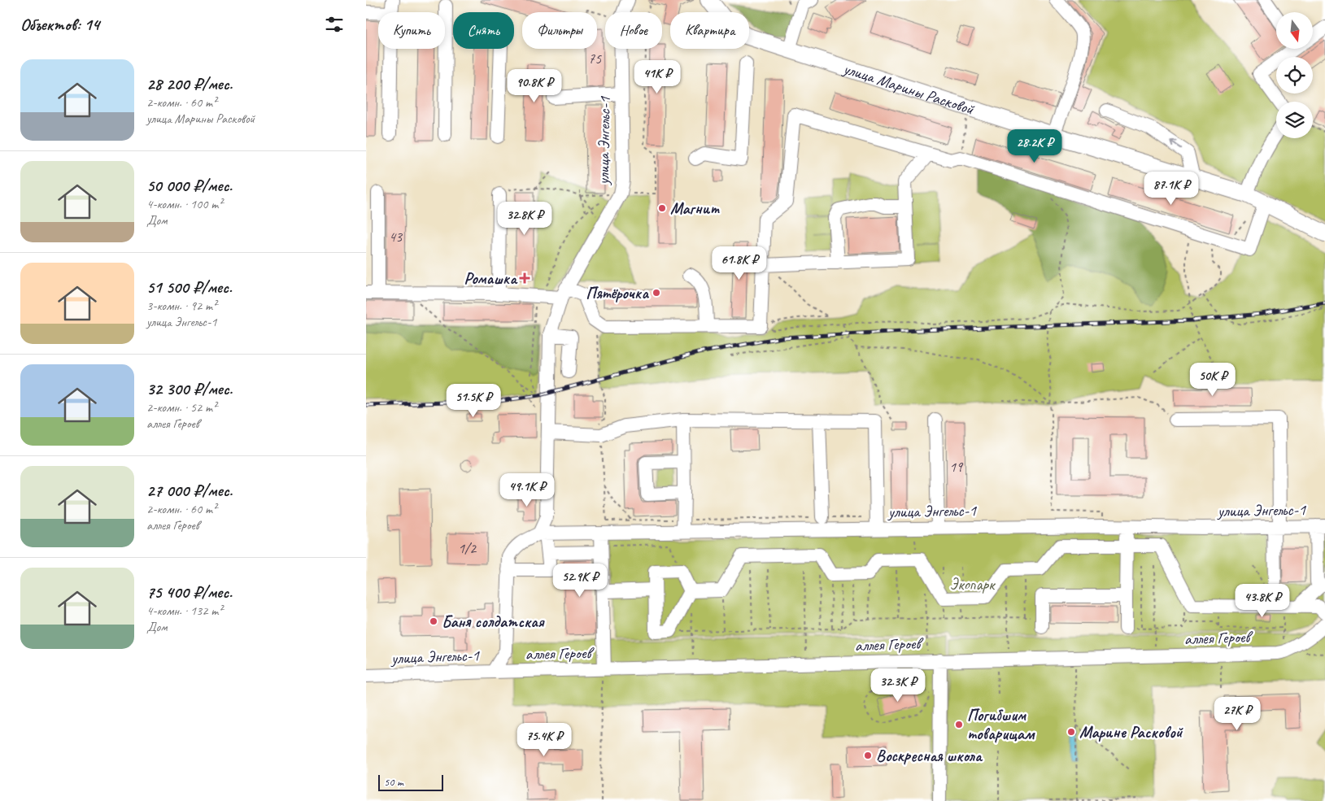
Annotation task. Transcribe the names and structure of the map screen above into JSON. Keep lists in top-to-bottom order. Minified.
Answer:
{"streets":{"main road":["улица Марины Расковой"],"street":["улица Энгельс-1","аллея Героев"]},"crossings":[["улица Энгельс-1","аллея Героев"]],"parks":["Экопарк"],"places":{"other":["Магнит","Пятёрочка","Баня солдатская","Погибшим товарищам","Марине Расковой","Воскресная школа"],"health":["Ромашка"]},"house_numbers":["75","43","19","1/2"],"scale_bar":"50 m","north":"bottom","page":{"heading":"Объектов: 14","chip":["Купить","Снять","Фильтры","Новое","Квартира"],"list":[{"name":"28 200 ₽/мес.","note":"2-комн. · 60 m² · улица Марины Расковой"},{"name":"50 000 ₽/мес.","note":"4-комн. · 100 m² · Дом"},{"name":"51 500 ₽/мес.","note":"3-комн. · 92 m² · улица Энгельс-1"},{"name":"32 300 ₽/мес.","note":"2-комн. · 52 m² · аллея Героев"},{"name":"27 000 ₽/мес.","note":"2-комн. · 60 m² · аллея Героев"},{"name":"75 400 ₽/мес.","note":"4-комн. · 132 m² · Дом"}],"price":["41K ₽","90.8K ₽","28.2K ₽","87.1K ₽","32.8K ₽","61.8K ₽","50K ₽","51.5K ₽","49.1K ₽","52.9K ₽","43.8K ₽","32.3K ₽","27K ₽","75.4K ₽"],"scale":"50 m"}}
